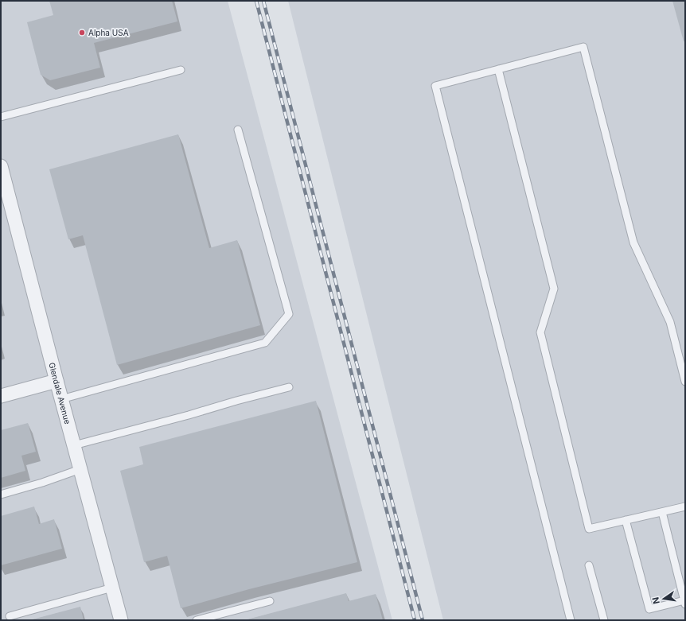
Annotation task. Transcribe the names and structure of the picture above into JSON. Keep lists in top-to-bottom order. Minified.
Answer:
{"streets":{"street":["Glendale Avenue"]},"places":["Alpha USA"],"north":"left"}
